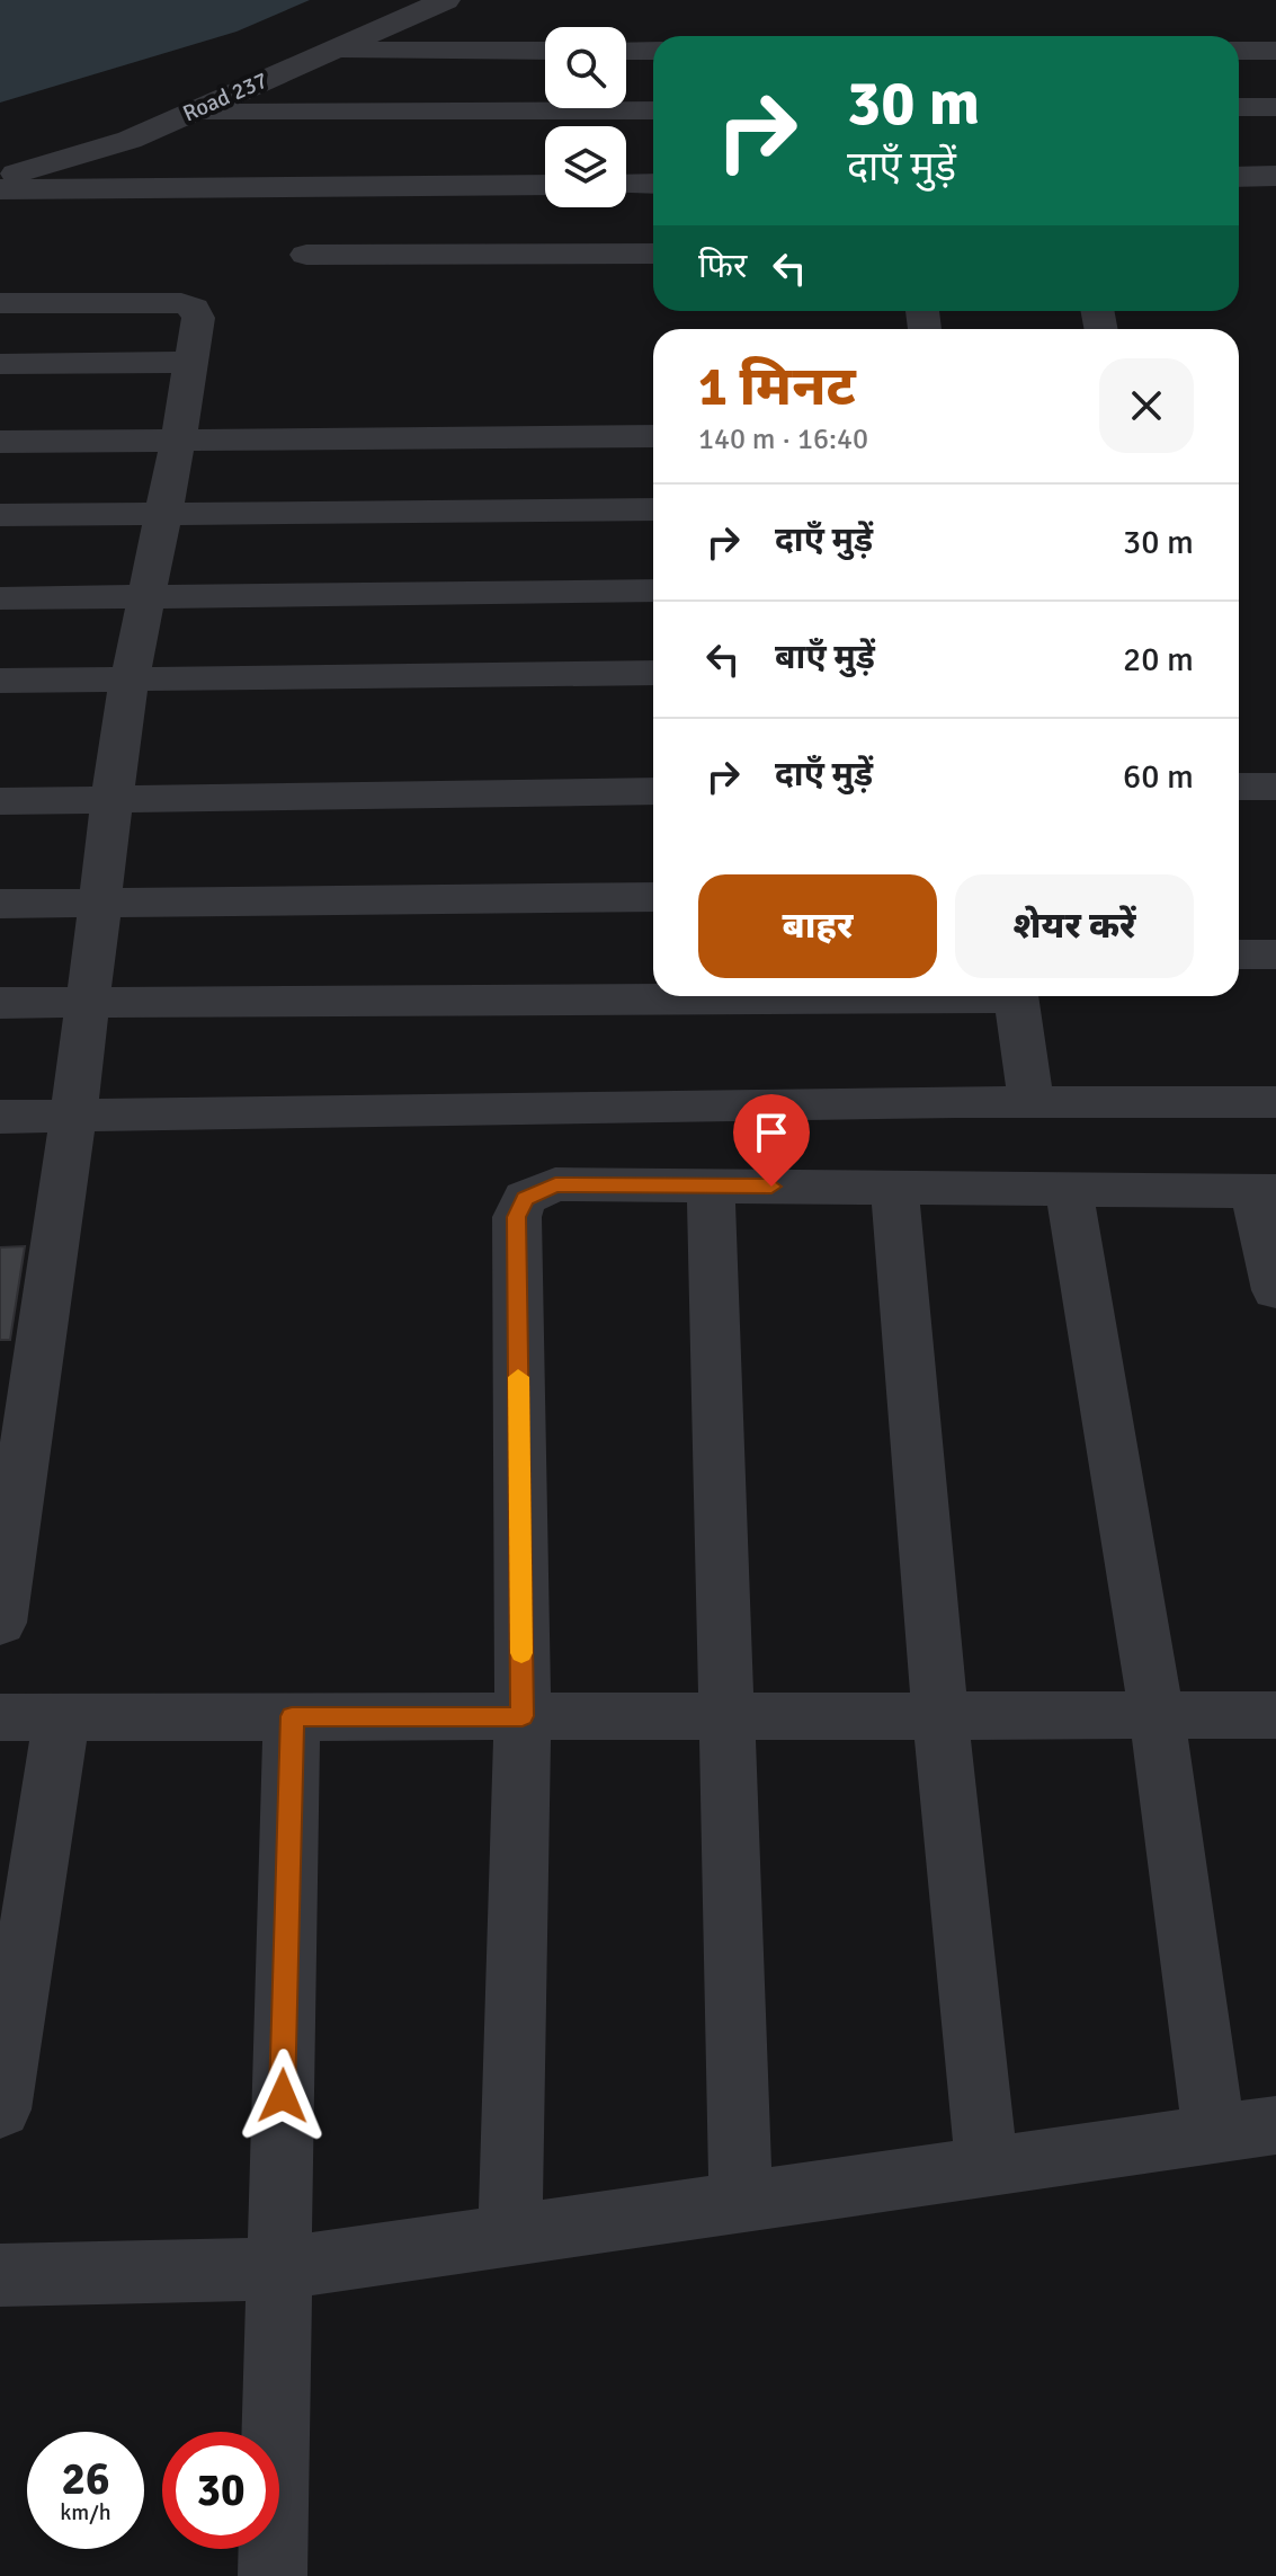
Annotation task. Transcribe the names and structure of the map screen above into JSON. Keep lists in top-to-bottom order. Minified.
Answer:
{"streets":{"street":["Road 237"]},"page":{"turn":["30 m","दाएँ मुड़ें"],"then":"फिर","heading":["1 मिनट","140 m · 16:40"],"list":[{"name":"दाएँ मुड़ें","value":"30 m"},{"name":"बाएँ मुड़ें","value":"20 m"},{"name":"दाएँ मुड़ें","value":"60 m"}],"buttons":["बाहर","शेयर करें"],"speed":"26 km/h","limit":"30"}}
